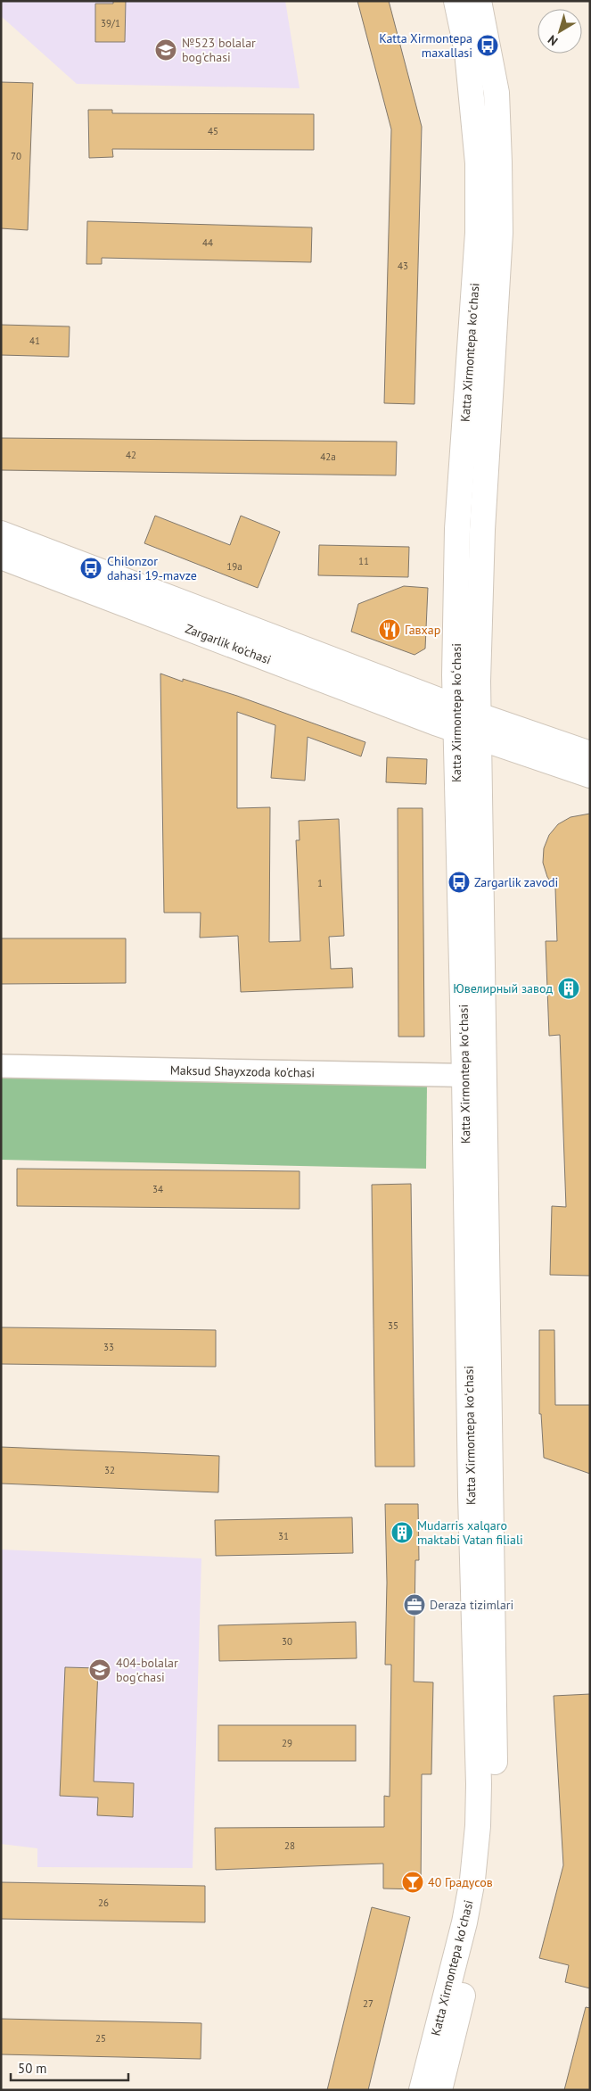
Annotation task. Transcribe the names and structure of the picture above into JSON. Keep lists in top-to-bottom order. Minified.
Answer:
{"streets":{"main road":["Katta Xirmontepa koʻchasi","Zargarlik ko'chasi"],"street":["Maksud Shayxzoda ko'chasi"]},"crossings":[["Katta Xirmontepa koʻchasi","Zargarlik ko'chasi"],["Katta Xirmontepa koʻchasi","Maksud Shayxzoda ko'chasi"]],"places":{"bus stop":["Katta Xirmontepa maxallasi","Chilonzor dahasi 19-mavze","Zargarlik zavodi"],"school or university":["№523 bolalar bog'chasi","404-bolalar bog'chasi"],"restaurant":["Гавхар"],"building":["Ювелирный завод","Mudarris xalqaro maktabi Vatan filiali"],"office":["Deraza tizimlari"],"bar":["40 Градусов"]},"house_numbers":["39/1","45","70","44","43","41","42","42a","11","19a","1","34","35","33","32","31","30","29","28","26","27","25"],"scale_bar":"50 m","north":"bottom left"}
